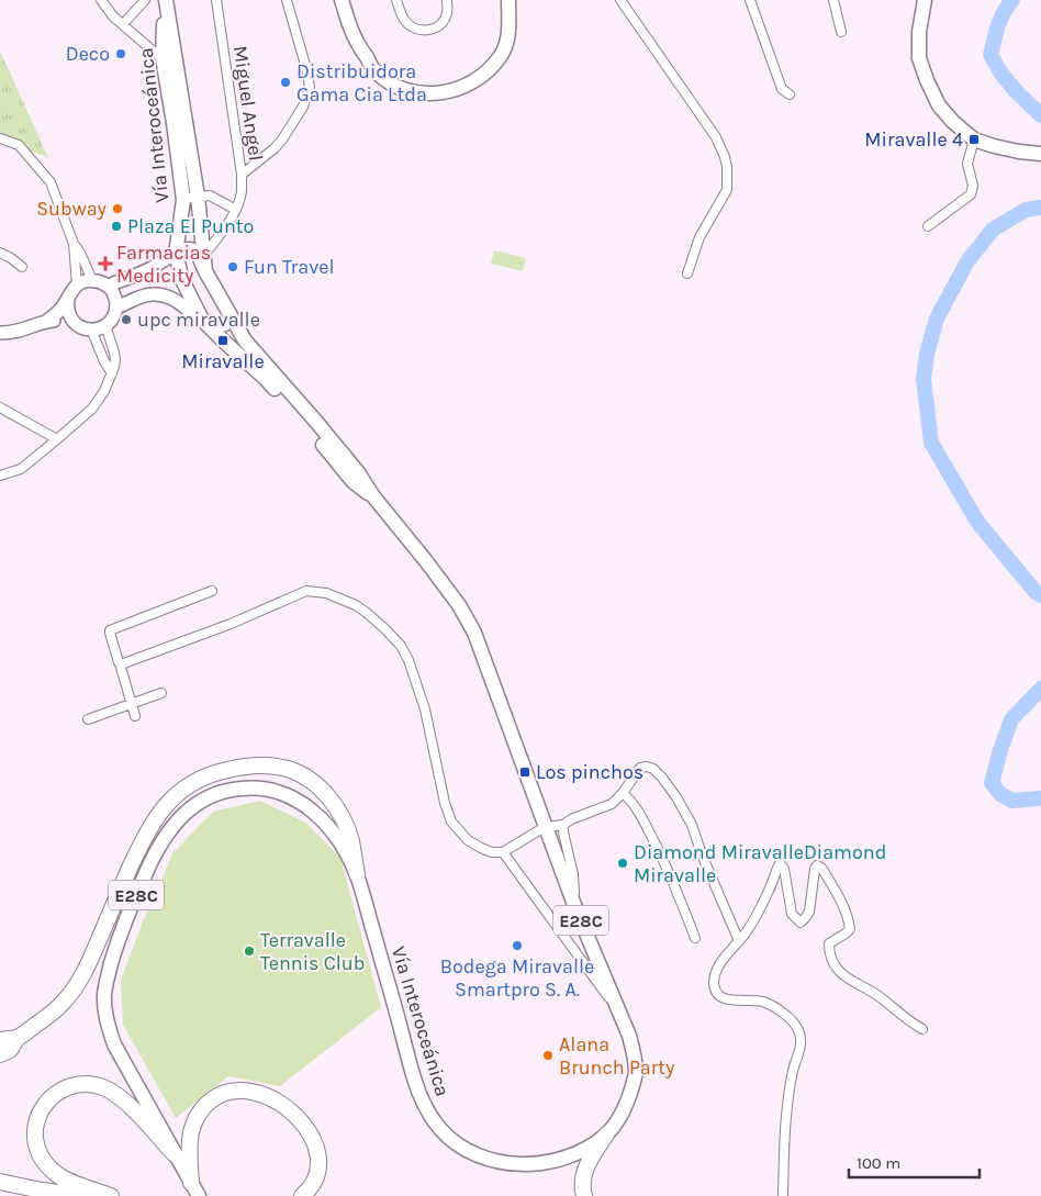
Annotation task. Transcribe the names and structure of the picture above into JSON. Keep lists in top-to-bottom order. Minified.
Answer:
{"streets":{"main road":["Vía Interoceánica","E28C"],"street":["Miguel Angel"]},"crossings":[["Miguel Angel","Vía Interoceánica"]],"places":{"other":["Deco","Distribuidora Gama Cia Ltda","Subway","Plaza El Punto","Fun Travel","upc miravalle","Diamond MiravalleDiamond Miravalle","Bodega Miravalle Smartpro S. A.","Terravalle Tennis Club","Alana Brunch Party"],"transit":["Miravalle 4","Miravalle","Los pinchos"],"health":["Farmacias Medicity"]},"scale_bar":"100 m"}
